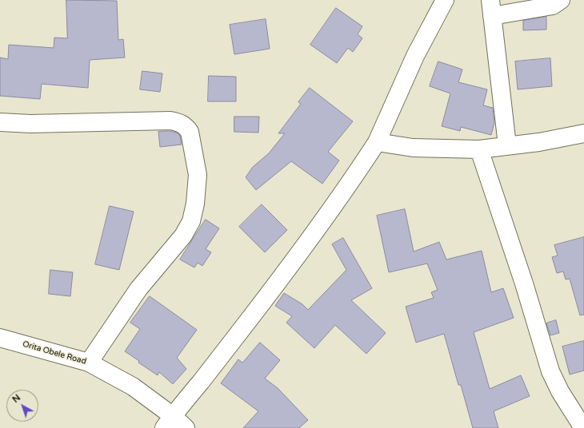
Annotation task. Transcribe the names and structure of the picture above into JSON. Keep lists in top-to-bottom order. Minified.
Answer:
{"streets":{"street":["Orita Obele Road"]},"north":"top left"}
